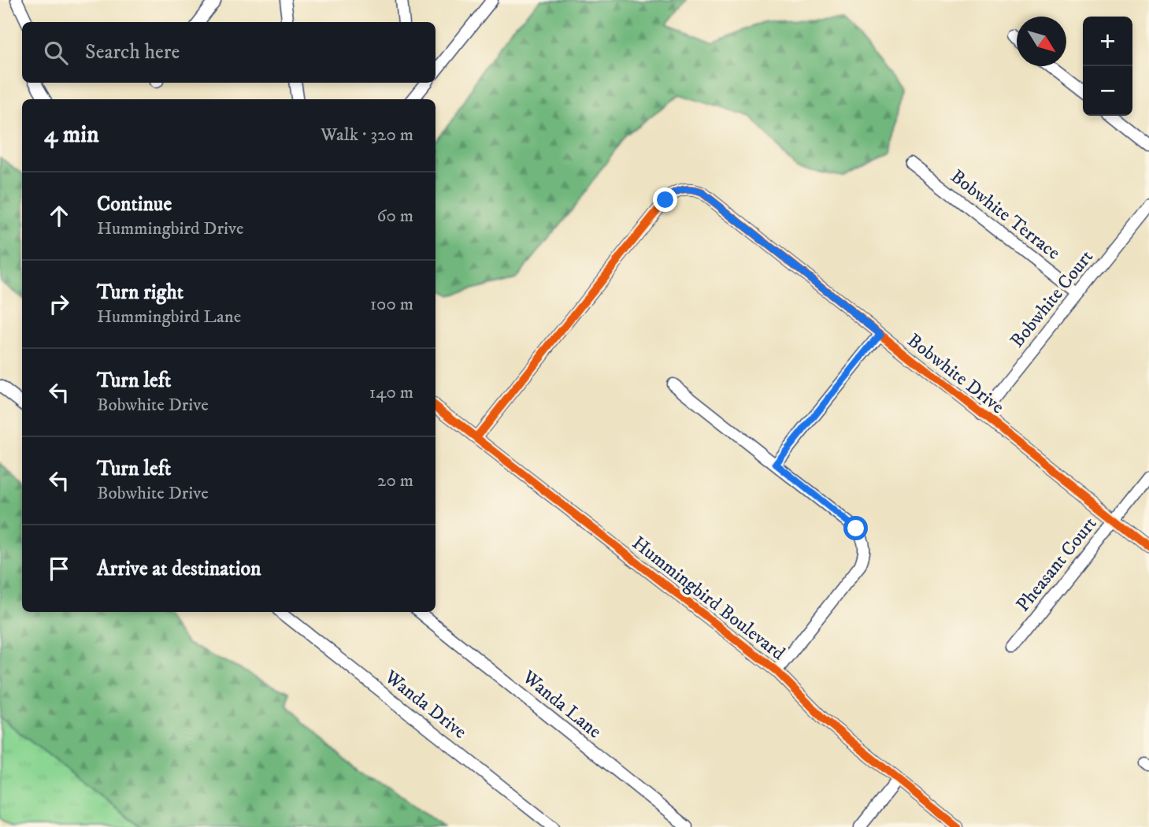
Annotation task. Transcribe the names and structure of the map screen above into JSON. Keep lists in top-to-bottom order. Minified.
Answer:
{"streets":{"street":["Bobwhite Terrace","Bobwhite Court","Bobwhite Drive","Pheasant Court","Hummingbird Boulevard","Wanda Drive","Wanda Lane"]},"crossings":[["Bobwhite Terrace","Bobwhite Court"],["Bobwhite Court","Bobwhite Drive"],["Bobwhite Drive","Pheasant Court"],["Bobwhite Drive","Hummingbird Boulevard"]],"north":"bottom right","page":{"map_buttons":["+","−"],"search":"Search here","heading":["4 min","Walk · 320 m"],"list":[["Continue","Hummingbird Drive","60 m"],["Turn right","Hummingbird Lane","100 m"],["Turn left","Bobwhite Drive","140 m"],["Turn left","Bobwhite Drive","20 m"],"Arrive at destination"]}}
